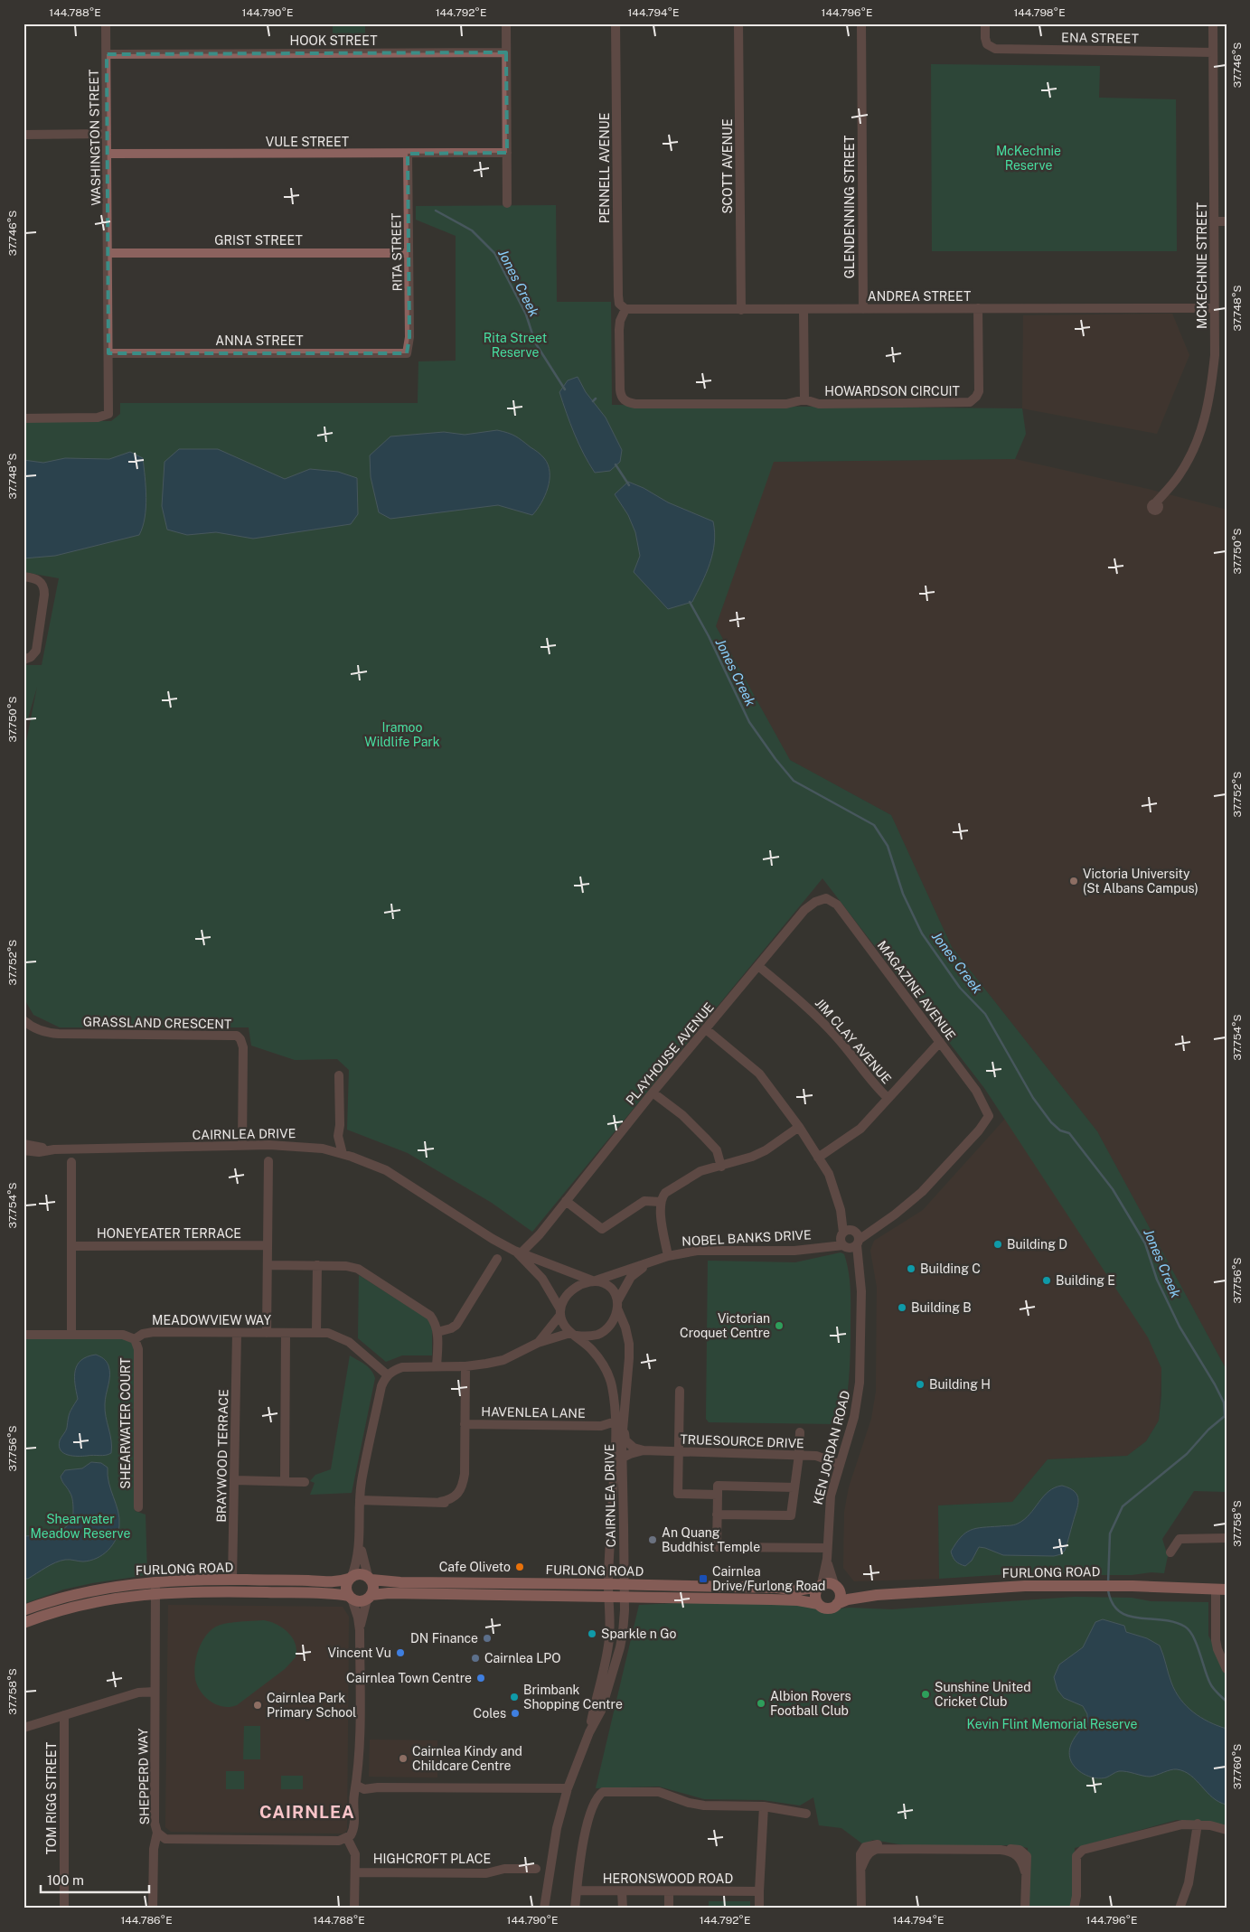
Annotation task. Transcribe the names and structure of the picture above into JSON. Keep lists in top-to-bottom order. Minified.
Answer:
{"streets":{"main road":["FURLONG ROAD"],"street":["ENA STREET","HOOK STREET","WASHINGTON STREET","VULE STREET","SCOTT AVENUE","PENNELL AVENUE","GLENDENNING STREET","GRIST STREET","RITA STREET","MCKECHNIE STREET","ANDREA STREET","ANNA STREET","HOWARDSON CIRCUIT","MAGAZINE AVENUE","GRASSLAND CRESCENT","JIM CLAY AVENUE","PLAYHOUSE AVENUE","CAIRNLEA DRIVE","HONEYEATER TERRACE","NOBEL BANKS DRIVE","MEADOWVIEW WAY","HAVENLEA LANE","SHEARWATER COURT","TRUESOURCE DRIVE","KEN JORDAN ROAD","BRAYWOOD TERRACE","SHEPPERD WAY","TOM RIGG STREET","HIGHCROFT PLACE","HERONSWOOD ROAD"]},"crossings":[["ENA STREET","MCKECHNIE STREET"],["HOOK STREET","WASHINGTON STREET"],["WASHINGTON STREET","VULE STREET"],["WASHINGTON STREET","GRIST STREET"],["WASHINGTON STREET","ANNA STREET"],["VULE STREET","RITA STREET"],["SCOTT AVENUE","ANDREA STREET"],["PENNELL AVENUE","ANDREA STREET"],["PENNELL AVENUE","HOWARDSON CIRCUIT"],["GLENDENNING STREET","ANDREA STREET"],["GRIST STREET","RITA STREET"],["RITA STREET","ANNA STREET"],["MCKECHNIE STREET","ANDREA STREET"],["ANDREA STREET","HOWARDSON CIRCUIT"],["MAGAZINE AVENUE","PLAYHOUSE AVENUE"],["MAGAZINE AVENUE","NOBEL BANKS DRIVE"],["GRASSLAND CRESCENT","CAIRNLEA DRIVE"],["JIM CLAY AVENUE","PLAYHOUSE AVENUE"],["PLAYHOUSE AVENUE","CAIRNLEA DRIVE"],["PLAYHOUSE AVENUE","KEN JORDAN ROAD"],["CAIRNLEA DRIVE","NOBEL BANKS DRIVE"],["CAIRNLEA DRIVE","HAVENLEA LANE"],["CAIRNLEA DRIVE","FURLONG ROAD"],["NOBEL BANKS DRIVE","KEN JORDAN ROAD"],["MEADOWVIEW WAY","SHEARWATER COURT"],["MEADOWVIEW WAY","BRAYWOOD TERRACE"],["TRUESOURCE DRIVE","KEN JORDAN ROAD"],["KEN JORDAN ROAD","FURLONG ROAD"],["BRAYWOOD TERRACE","FURLONG ROAD"],["FURLONG ROAD","SHEPPERD WAY"]],"districts":["CAIRNLEA"],"water":["Jones Creek"],"parks":["McKechnie Reserve","Rita Street Reserve","Iramoo Wildlife Park","Shearwater Meadow Reserve","Kevin Flint Memorial Reserve"],"places":{"other":["Victoria University (St Albans Campus)","Building D","Building C","Building E","Building B","Victorian Croquet Centre","Building H","An Quang Buddhist Temple","Cafe Oliveto","Sparkle n Go","DN Finance","Vincent Vu","Cairnlea LPO","Cairnlea Town Centre","Sunshine United Cricket Club","Brimbank Shopping Centre","Albion Rovers Football Club","Cairnlea Park Primary School","Coles","Cairnlea Kindy and Childcare Centre"],"transit":["Cairnlea Drive/Furlong Road"]},"scale_bar":"100 m","coordinates":["144.788°E","144.790°E","144.792°E","144.794°E","144.796°E","144.798°E","37.746°S","37.748°S","37.750°S","37.752°S","37.754°S","37.756°S","37.758°S","37.760°S","144.786°E"]}
